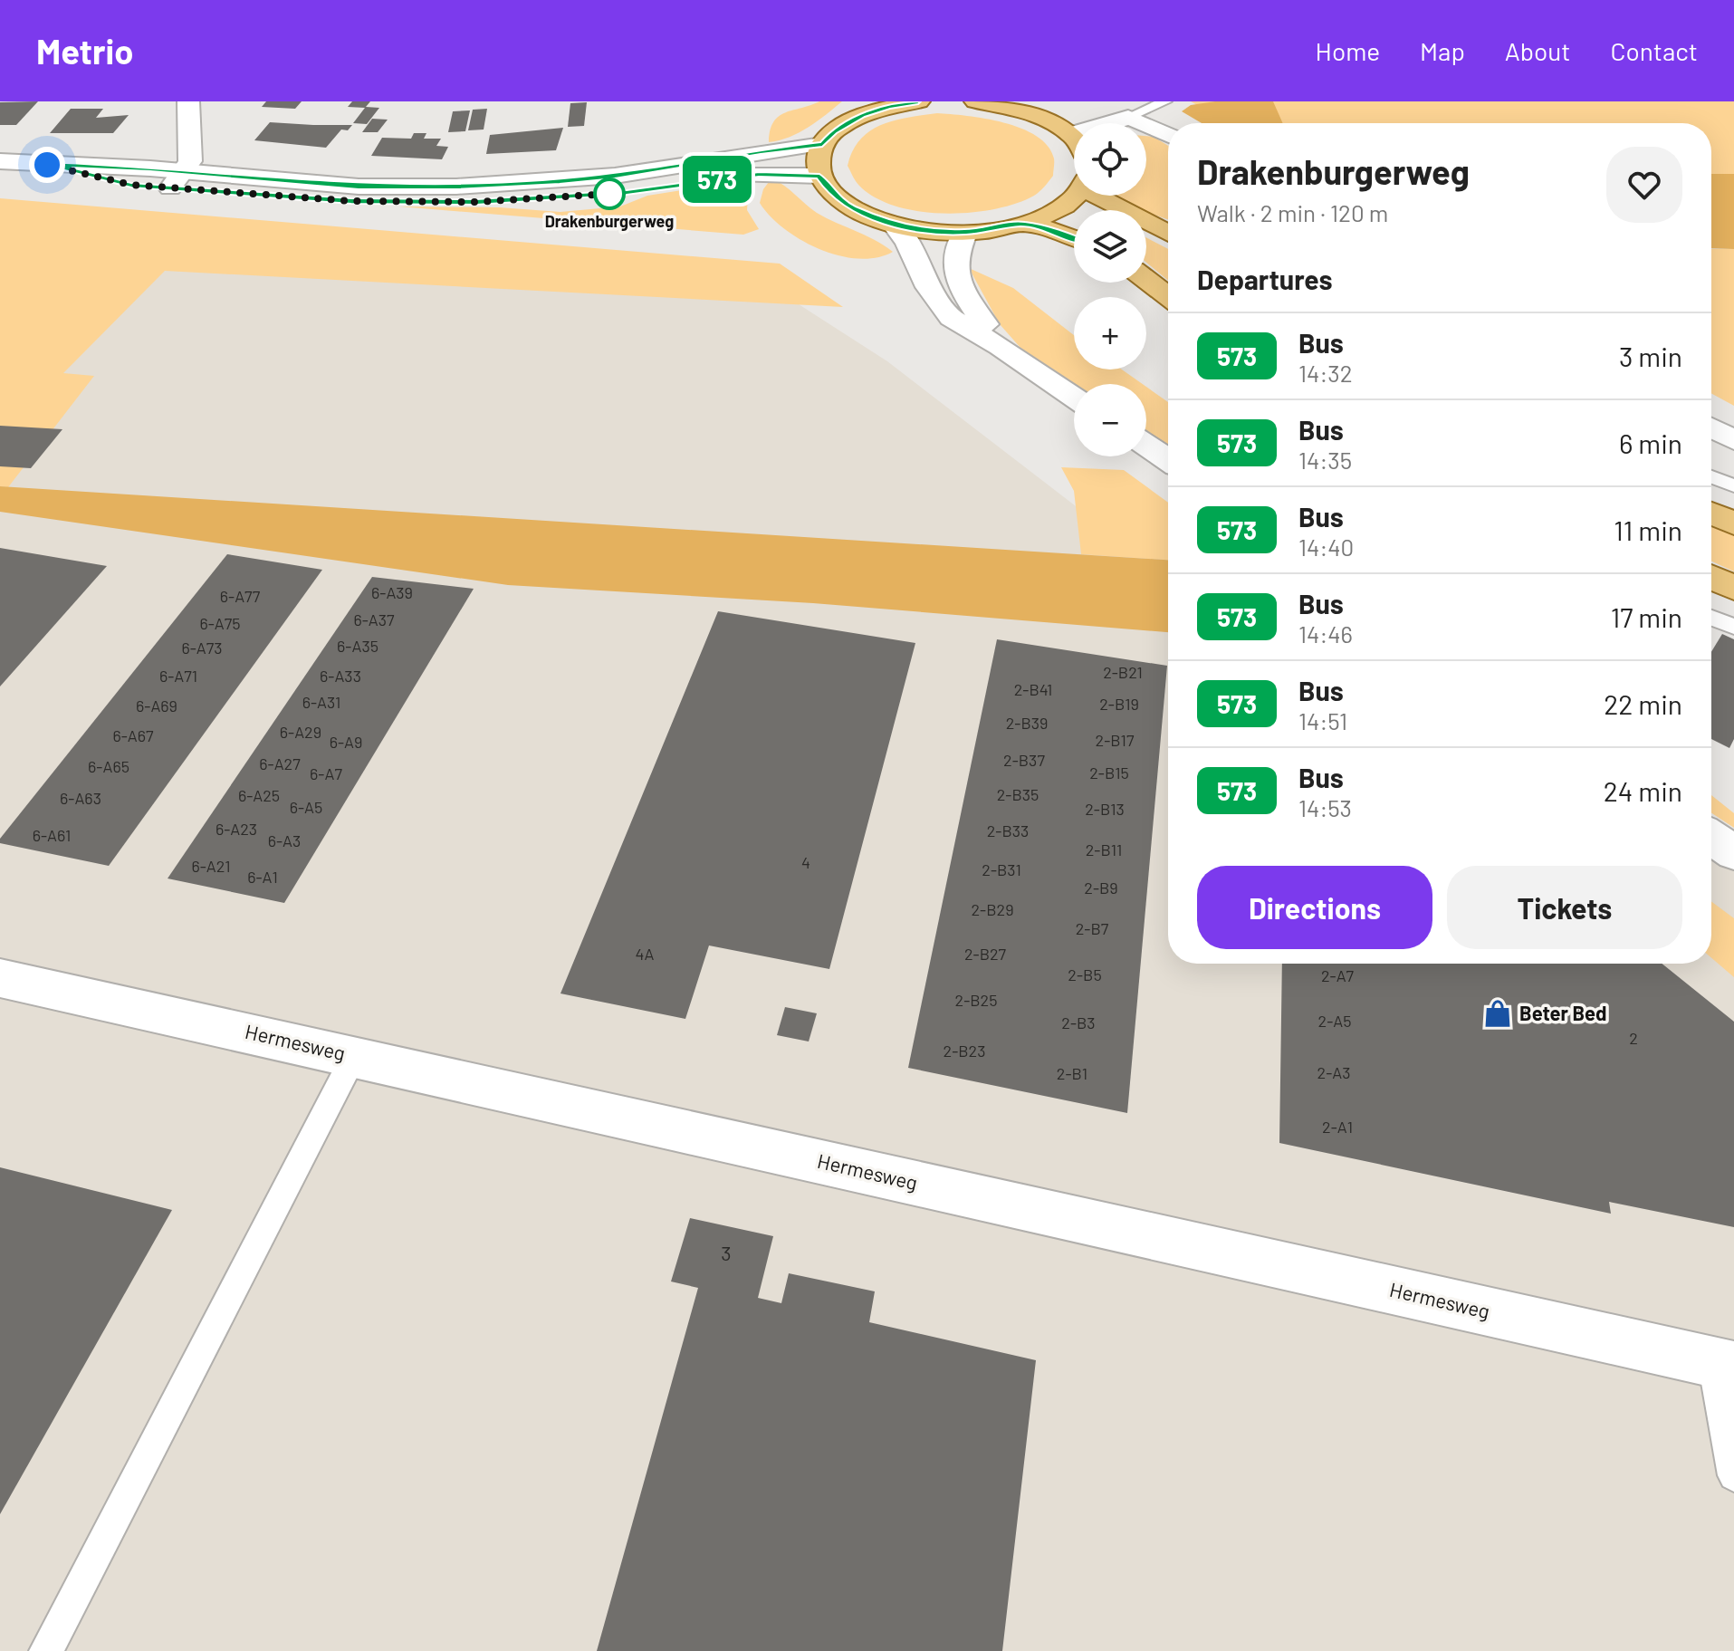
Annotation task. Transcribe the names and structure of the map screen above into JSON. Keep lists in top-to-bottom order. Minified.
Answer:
{"streets":{"street":["Hermesweg"]},"places":{"other":["Drakenburgerweg"],"shop":["Beter Bed"]},"lines":["bus line 573"],"house_numbers":["6-A39","6-A77","6-A37","6-A75","6-A35","6-A73","2-B21","6-A71","6-A33","2-B41","6-A31","2-B19","6-A69","2-B39","6-A29","6-A67","2-B17","6-A9","2-B37","6-A27","6-A65","2-B15","6-A7","2-B35","6-A25","6-A63","6-A5","2-B13","6-A23","2-B33","6-A61","6-A3","2-B11","4","6-A21","2-B31","6-A1","2-B9","2-B29","2-B7","4A","2-B27","2-B5","2-A7","2-B25","2-A5","2-B3","2","2-B23","2-A3","2-B1","2-A1","3"],"page":{"header":"Metrio","nav":["Home","Map","About","Contact"],"on_map":"573","map_buttons":["+","−"],"heading":[["Drakenburgerweg","Walk · 2 min · 120 m"],"Departures"],"list":[{"mark":"573","name":"Bus","note":"14:32","value":"3 min"},{"mark":"573","name":"Bus","note":"14:35","value":"6 min"},{"mark":"573","name":"Bus","note":"14:40","value":"11 min"},{"mark":"573","name":"Bus","note":"14:46","value":"17 min"},{"mark":"573","name":"Bus","note":"14:51","value":"22 min"},{"mark":"573","name":"Bus","note":"14:53","value":"24 min"}],"buttons":["Directions","Tickets"]}}
